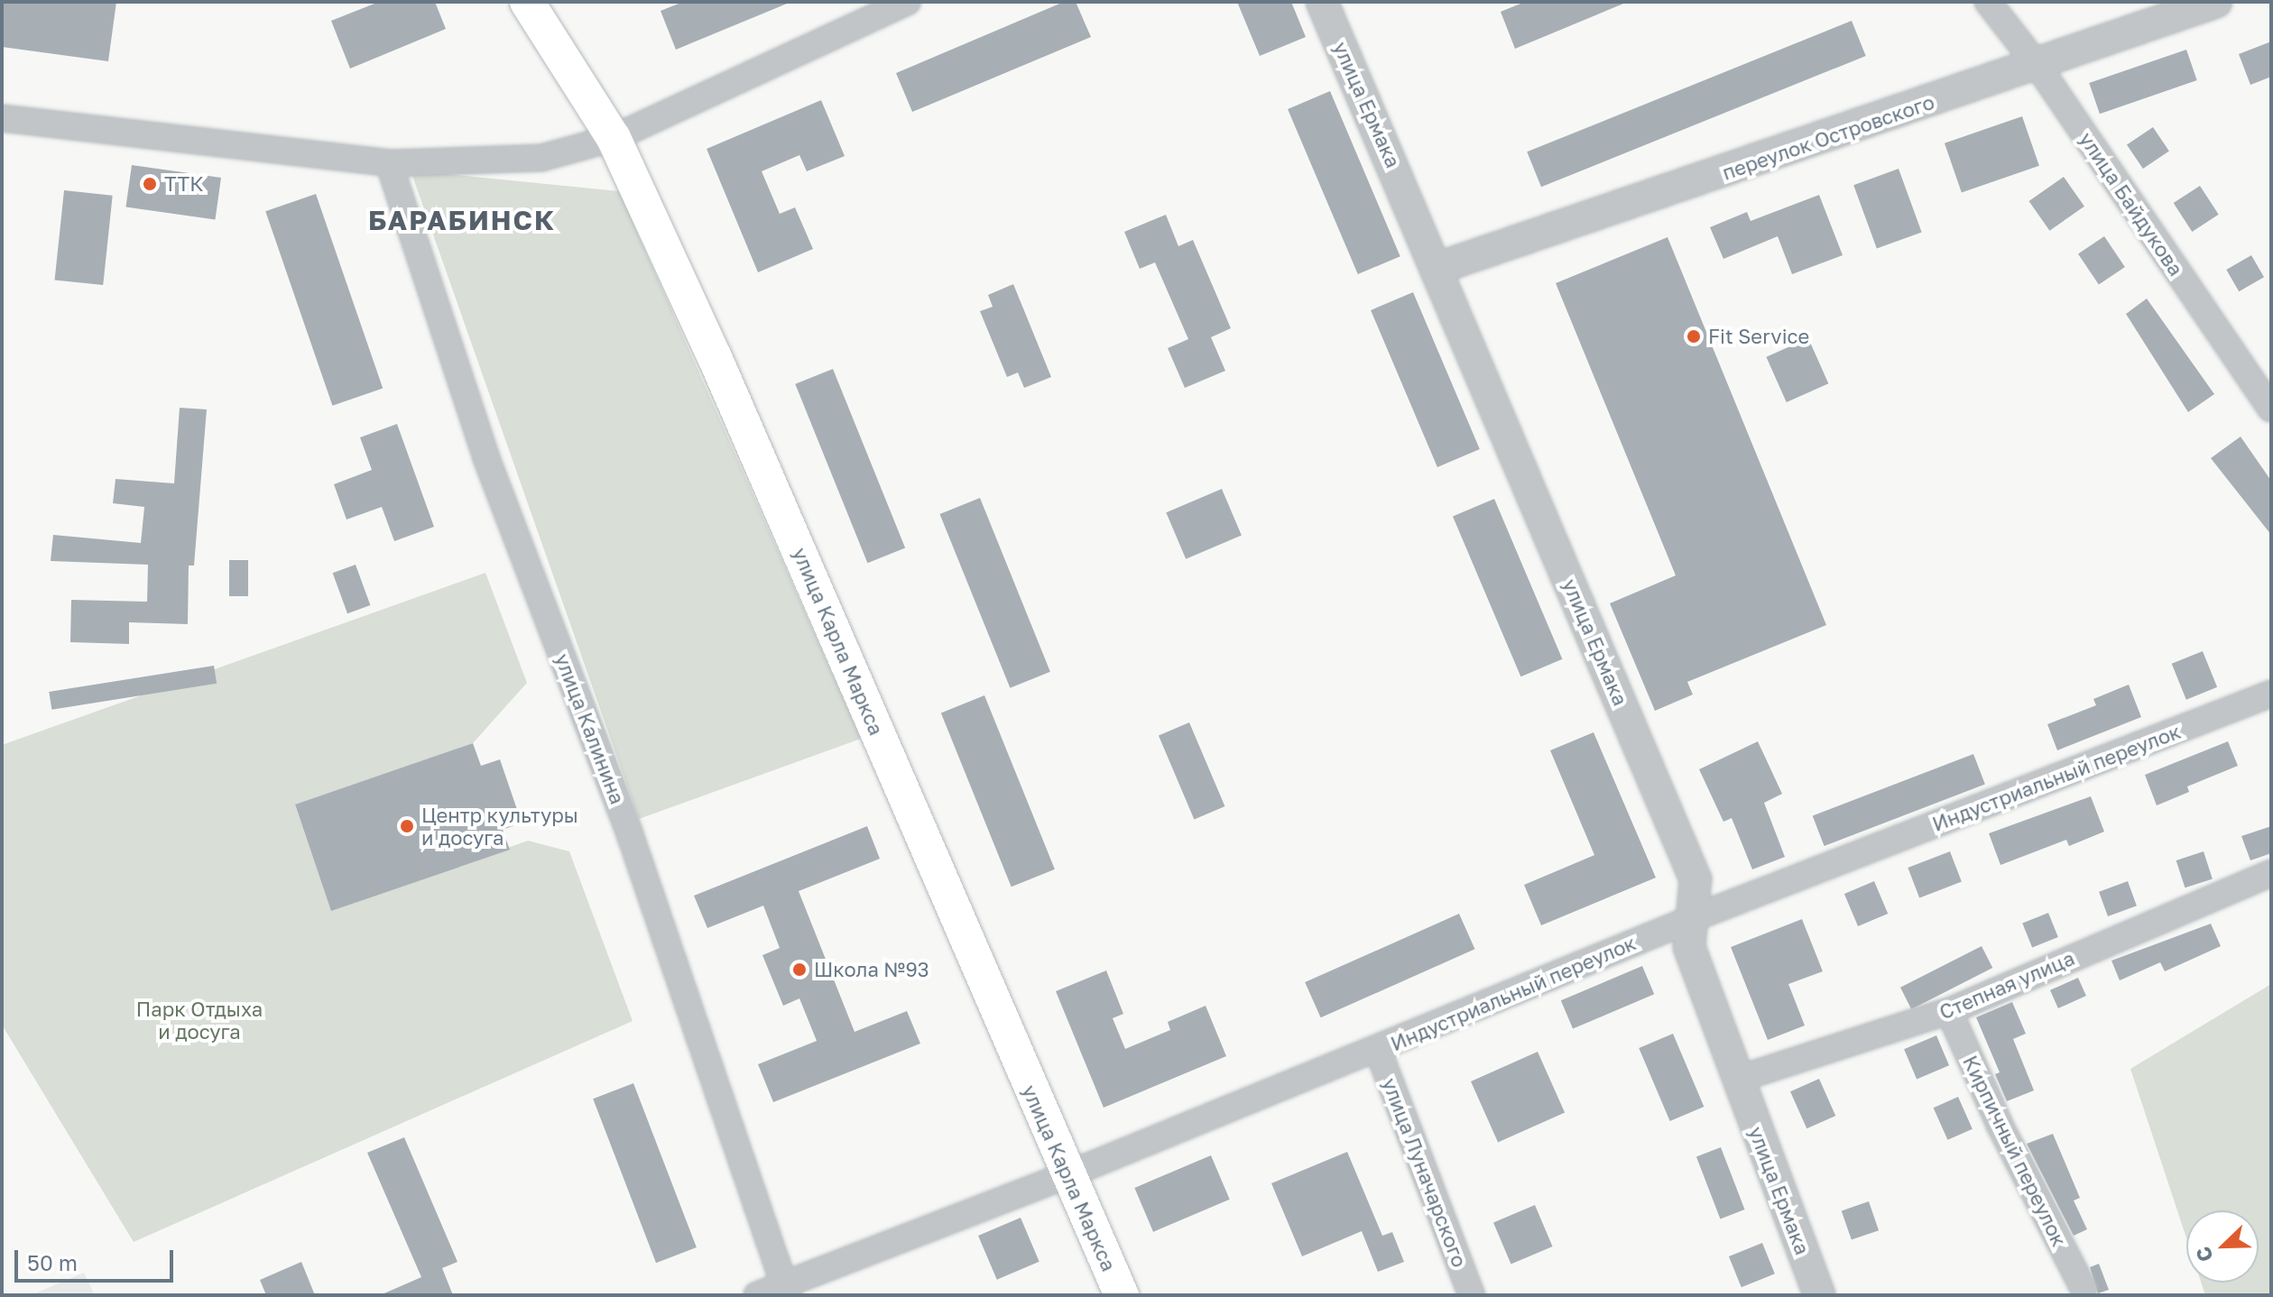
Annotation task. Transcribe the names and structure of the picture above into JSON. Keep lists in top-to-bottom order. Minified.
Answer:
{"streets":{"main road":["улица Карла Маркса"],"street":["улица Ермака","переулок Островского","улица Байдукова","улица Калинина","Индустриальный переулок","Степная улица","Кирпичный переулок","улица Луначарского"]},"crossings":[["улица Ермака","переулок Островского"],["улица Ермака","Индустриальный переулок"],["улица Ермака","Степная улица"],["переулок Островского","улица Байдукова"],["улица Карла Маркса","Индустриальный переулок"],["улица Калинина","Индустриальный переулок"],["Индустриальный переулок","улица Луначарского"],["Степная улица","Кирпичный переулок"]],"districts":["БАРАБИНСК"],"parks":["Парк Отдыха и досуга"],"places":["ТТК","Fit Service","Центр культуры и досуга","Школа №93"],"scale_bar":"50 m","north":"bottom left"}
